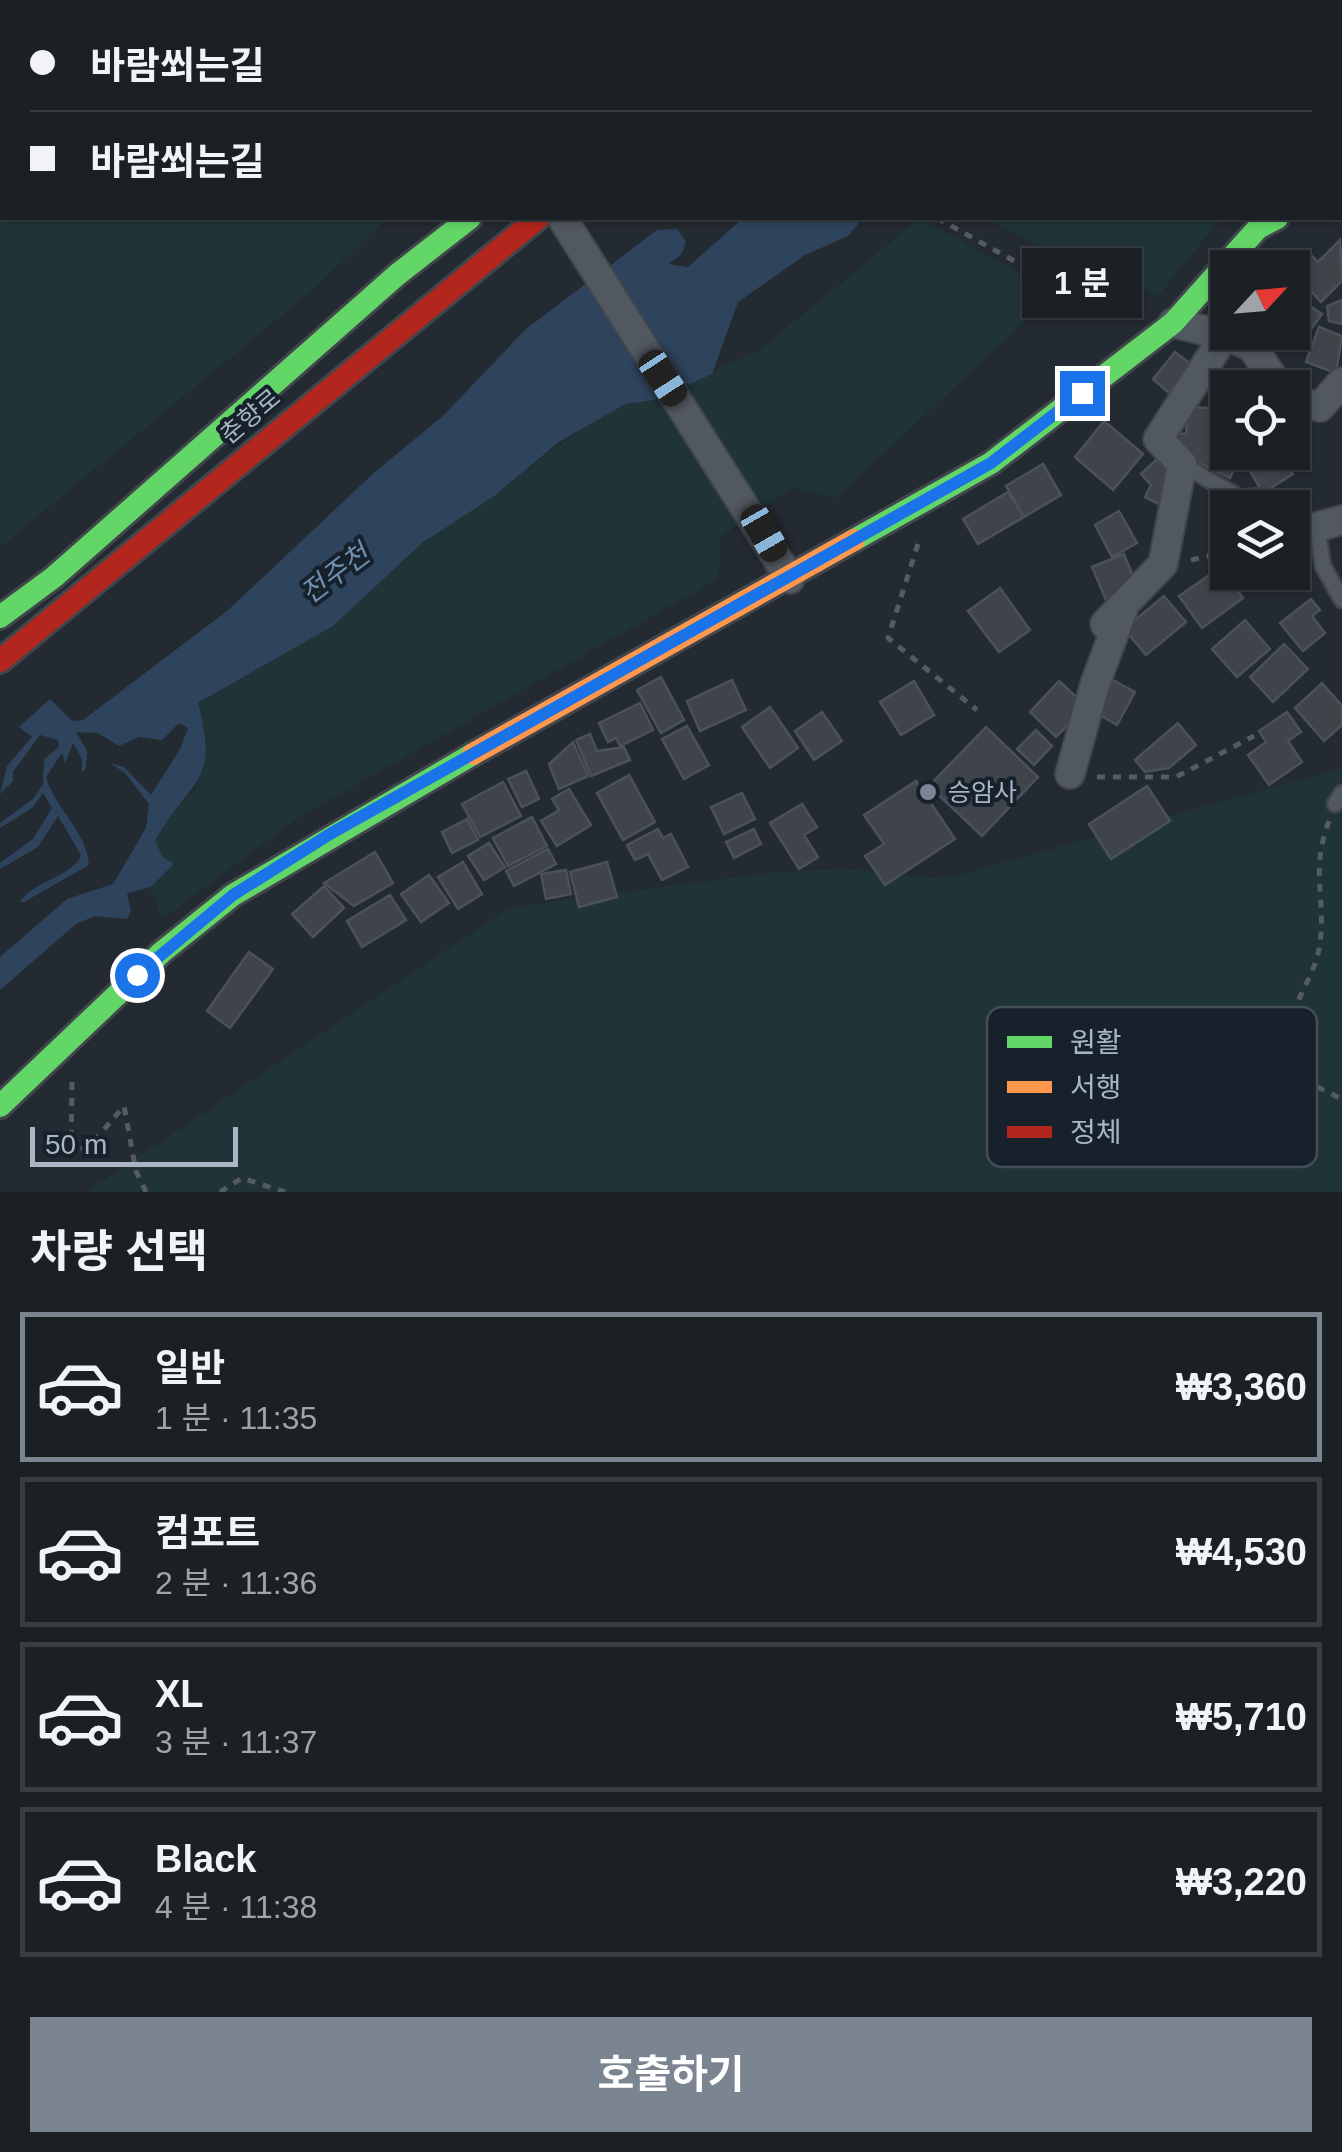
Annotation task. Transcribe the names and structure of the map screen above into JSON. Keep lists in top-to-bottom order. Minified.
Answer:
{"streets":{"street":["춘향로"]},"water":["전주천"],"places":["승암사"],"legend":["원활","서행","정체"],"scale_bar":"50 m","north":"top right","page":{"banner":["바람쐬는길","바람쐬는길"],"bubble":"1 분","scale":"50 m","heading":"차량 선택","list":[{"name":"일반","note":"1 분 · 11:35","value":"₩3,360"},{"name":"컴포트","note":"2 분 · 11:36","value":"₩4,530"},{"name":"XL","note":"3 분 · 11:37","value":"₩5,710"},{"name":"Black","note":"4 분 · 11:38","value":"₩3,220"}],"buttons":"호출하기"}}
